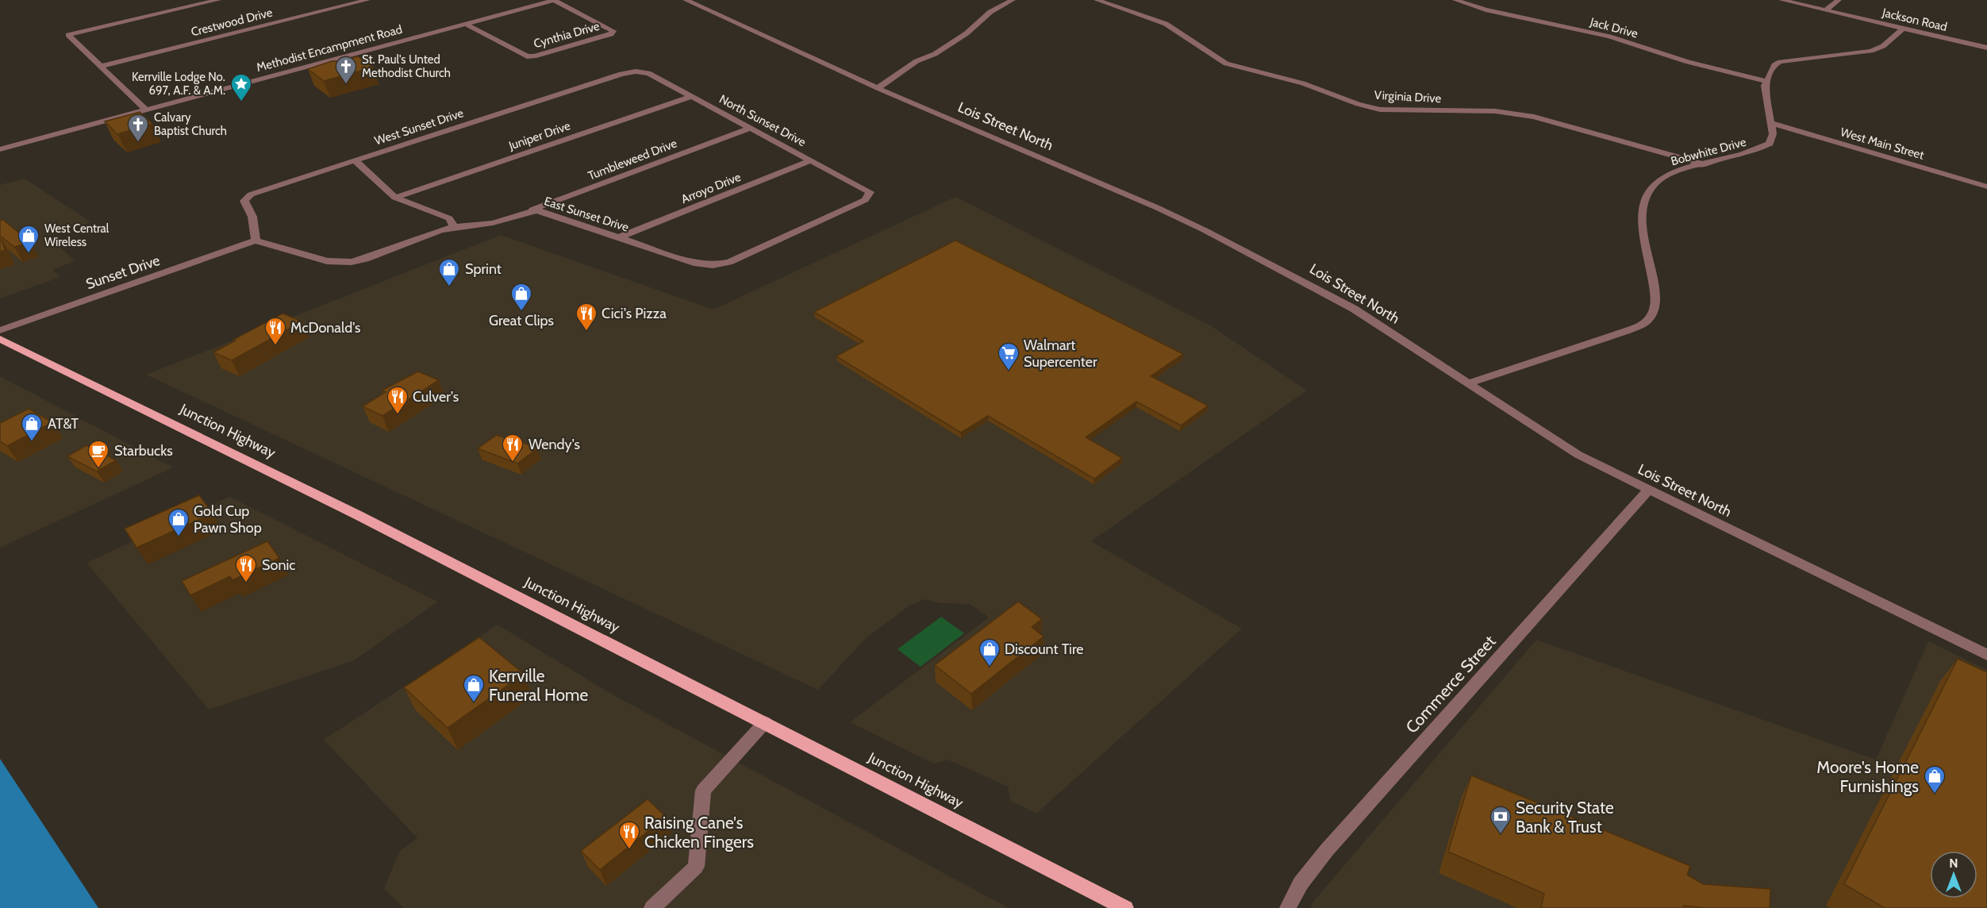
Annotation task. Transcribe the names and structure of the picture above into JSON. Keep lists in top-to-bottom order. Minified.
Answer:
{"streets":{"main road":["Junction Highway"],"street":["Jackson Road","Crestwood Drive","Jack Drive","Cynthia Drive","Methodist Encampment Road","Virginia Drive","North Sunset Drive","Lois Street North","West Sunset Drive","Juniper Drive","West Main Street","Bobwhite Drive","Tumbleweed Drive","Arroyo Drive","East Sunset Drive","Sunset Drive","Commerce Street"]},"crossings":[["Jack Drive","Bobwhite Drive"],["Cynthia Drive","Methodist Encampment Road"],["Virginia Drive","Bobwhite Drive"],["North Sunset Drive","West Sunset Drive"],["North Sunset Drive","Juniper Drive"],["North Sunset Drive","Tumbleweed Drive"],["North Sunset Drive","Arroyo Drive"],["North Sunset Drive","East Sunset Drive"],["Lois Street North","Bobwhite Drive"],["Lois Street North","Commerce Street"],["West Sunset Drive","East Sunset Drive"],["West Sunset Drive","Sunset Drive"],["West Main Street","Bobwhite Drive"],["Tumbleweed Drive","East Sunset Drive"],["Arroyo Drive","East Sunset Drive"],["East Sunset Drive","Sunset Drive"]],"places":{"church":["St. Paul's Unted Methodist Church","Calvary Baptist Church"],"place":["Kerrville Lodge No. 697, A.F. & A.M."],"shop":["West Central Wireless","Sprint","Great Clips","AT&T","Gold Cup Pawn Shop","Discount Tire","Kerrville Funeral Home","Moore's Home Furnishings"],"restaurant":["Cici's Pizza","McDonald's","Culver's","Wendy's","Sonic","Raising Cane's Chicken Fingers"],"supermarket":["Walmart Supercenter"],"cafe":["Starbucks"],"bank":["Security State Bank & Trust"]},"north":"top"}
